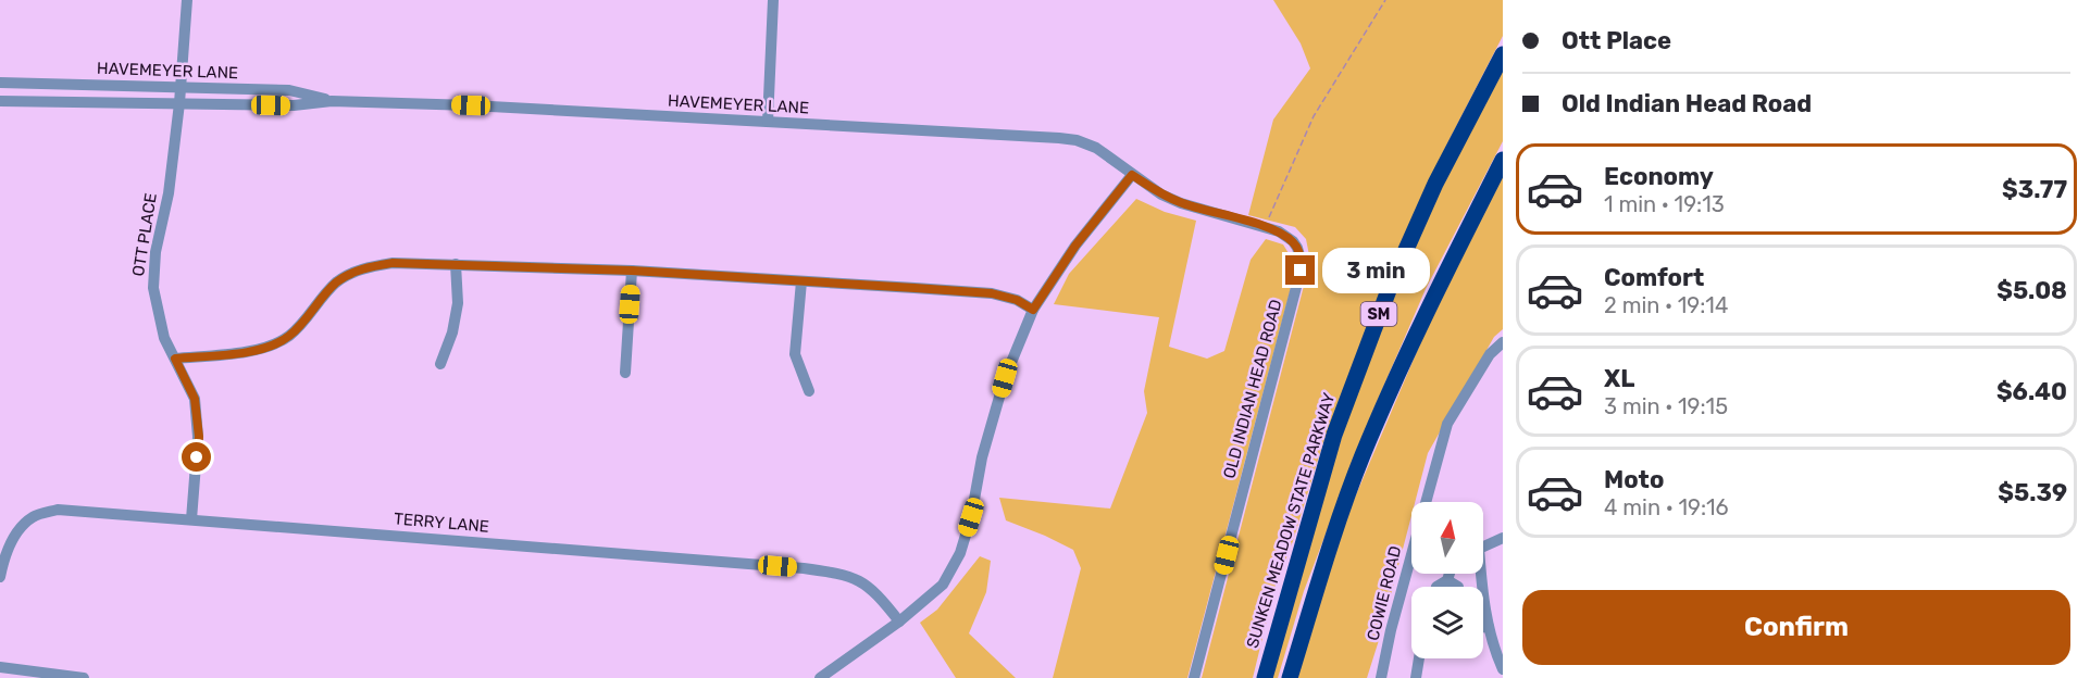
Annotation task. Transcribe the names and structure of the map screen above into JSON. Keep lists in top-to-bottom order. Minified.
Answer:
{"streets":{"highway":["SM","SUNKEN MEADOW STATE PARKWAY"],"street":["HAVEMEYER LANE","OTT PLACE","OLD INDIAN HEAD ROAD","TERRY LANE","COWIE ROAD"]},"crossings":[["HAVEMEYER LANE","OTT PLACE"],["HAVEMEYER LANE","OLD INDIAN HEAD ROAD"],["OTT PLACE","TERRY LANE"]],"north":"top","page":{"banner":["Ott Place","Old Indian Head Road"],"list":[{"name":"Economy","note":"1 min · 19:13","value":"$3.77"},{"name":"Comfort","note":"2 min · 19:14","value":"$5.08"},{"name":"XL","note":"3 min · 19:15","value":"$6.40"},{"name":"Moto","note":"4 min · 19:16","value":"$5.39"}],"bubble":"3 min","buttons":"Confirm"}}
